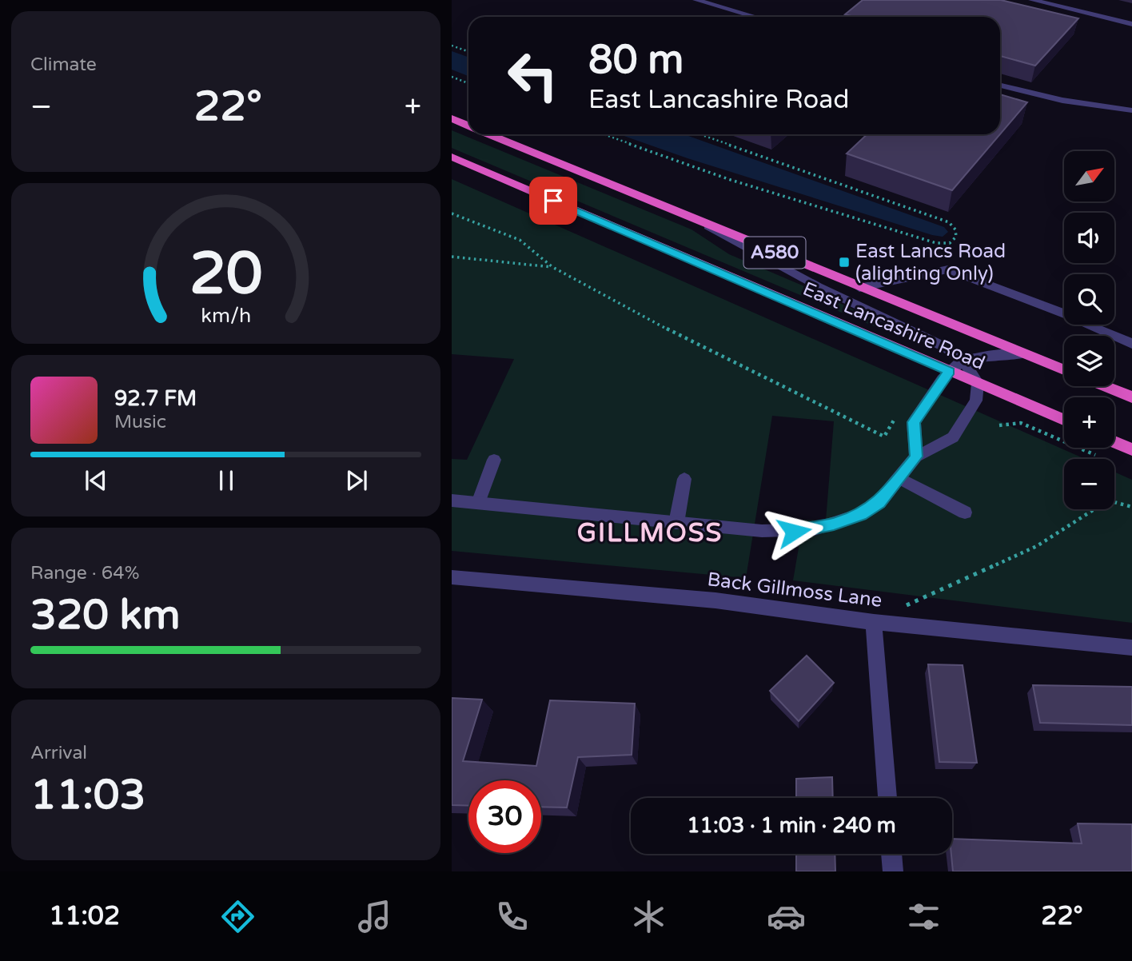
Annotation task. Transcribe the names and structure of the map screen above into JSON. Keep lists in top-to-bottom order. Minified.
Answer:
{"streets":{"highway":["A580","East Lancashire Road"],"street":["Back Gillmoss Lane"]},"districts":["GILLMOSS"],"places":{"transit":["East Lancs Road (alighting Only)"]},"north":"top right","page":{"tile":["Climate",["Range · 64%","320 km"],["Arrival","11:03"]],"turn":["80 m","East Lancashire Road"],"heat":["−","22°","+"],"map_buttons":["+","−"],"song":["92.7 FM","Music"],"limit":"30","trip":"11:03 · 1 min · 240 m","tabs":["11:02","22°"],"gauge":["20","km/h"]}}
